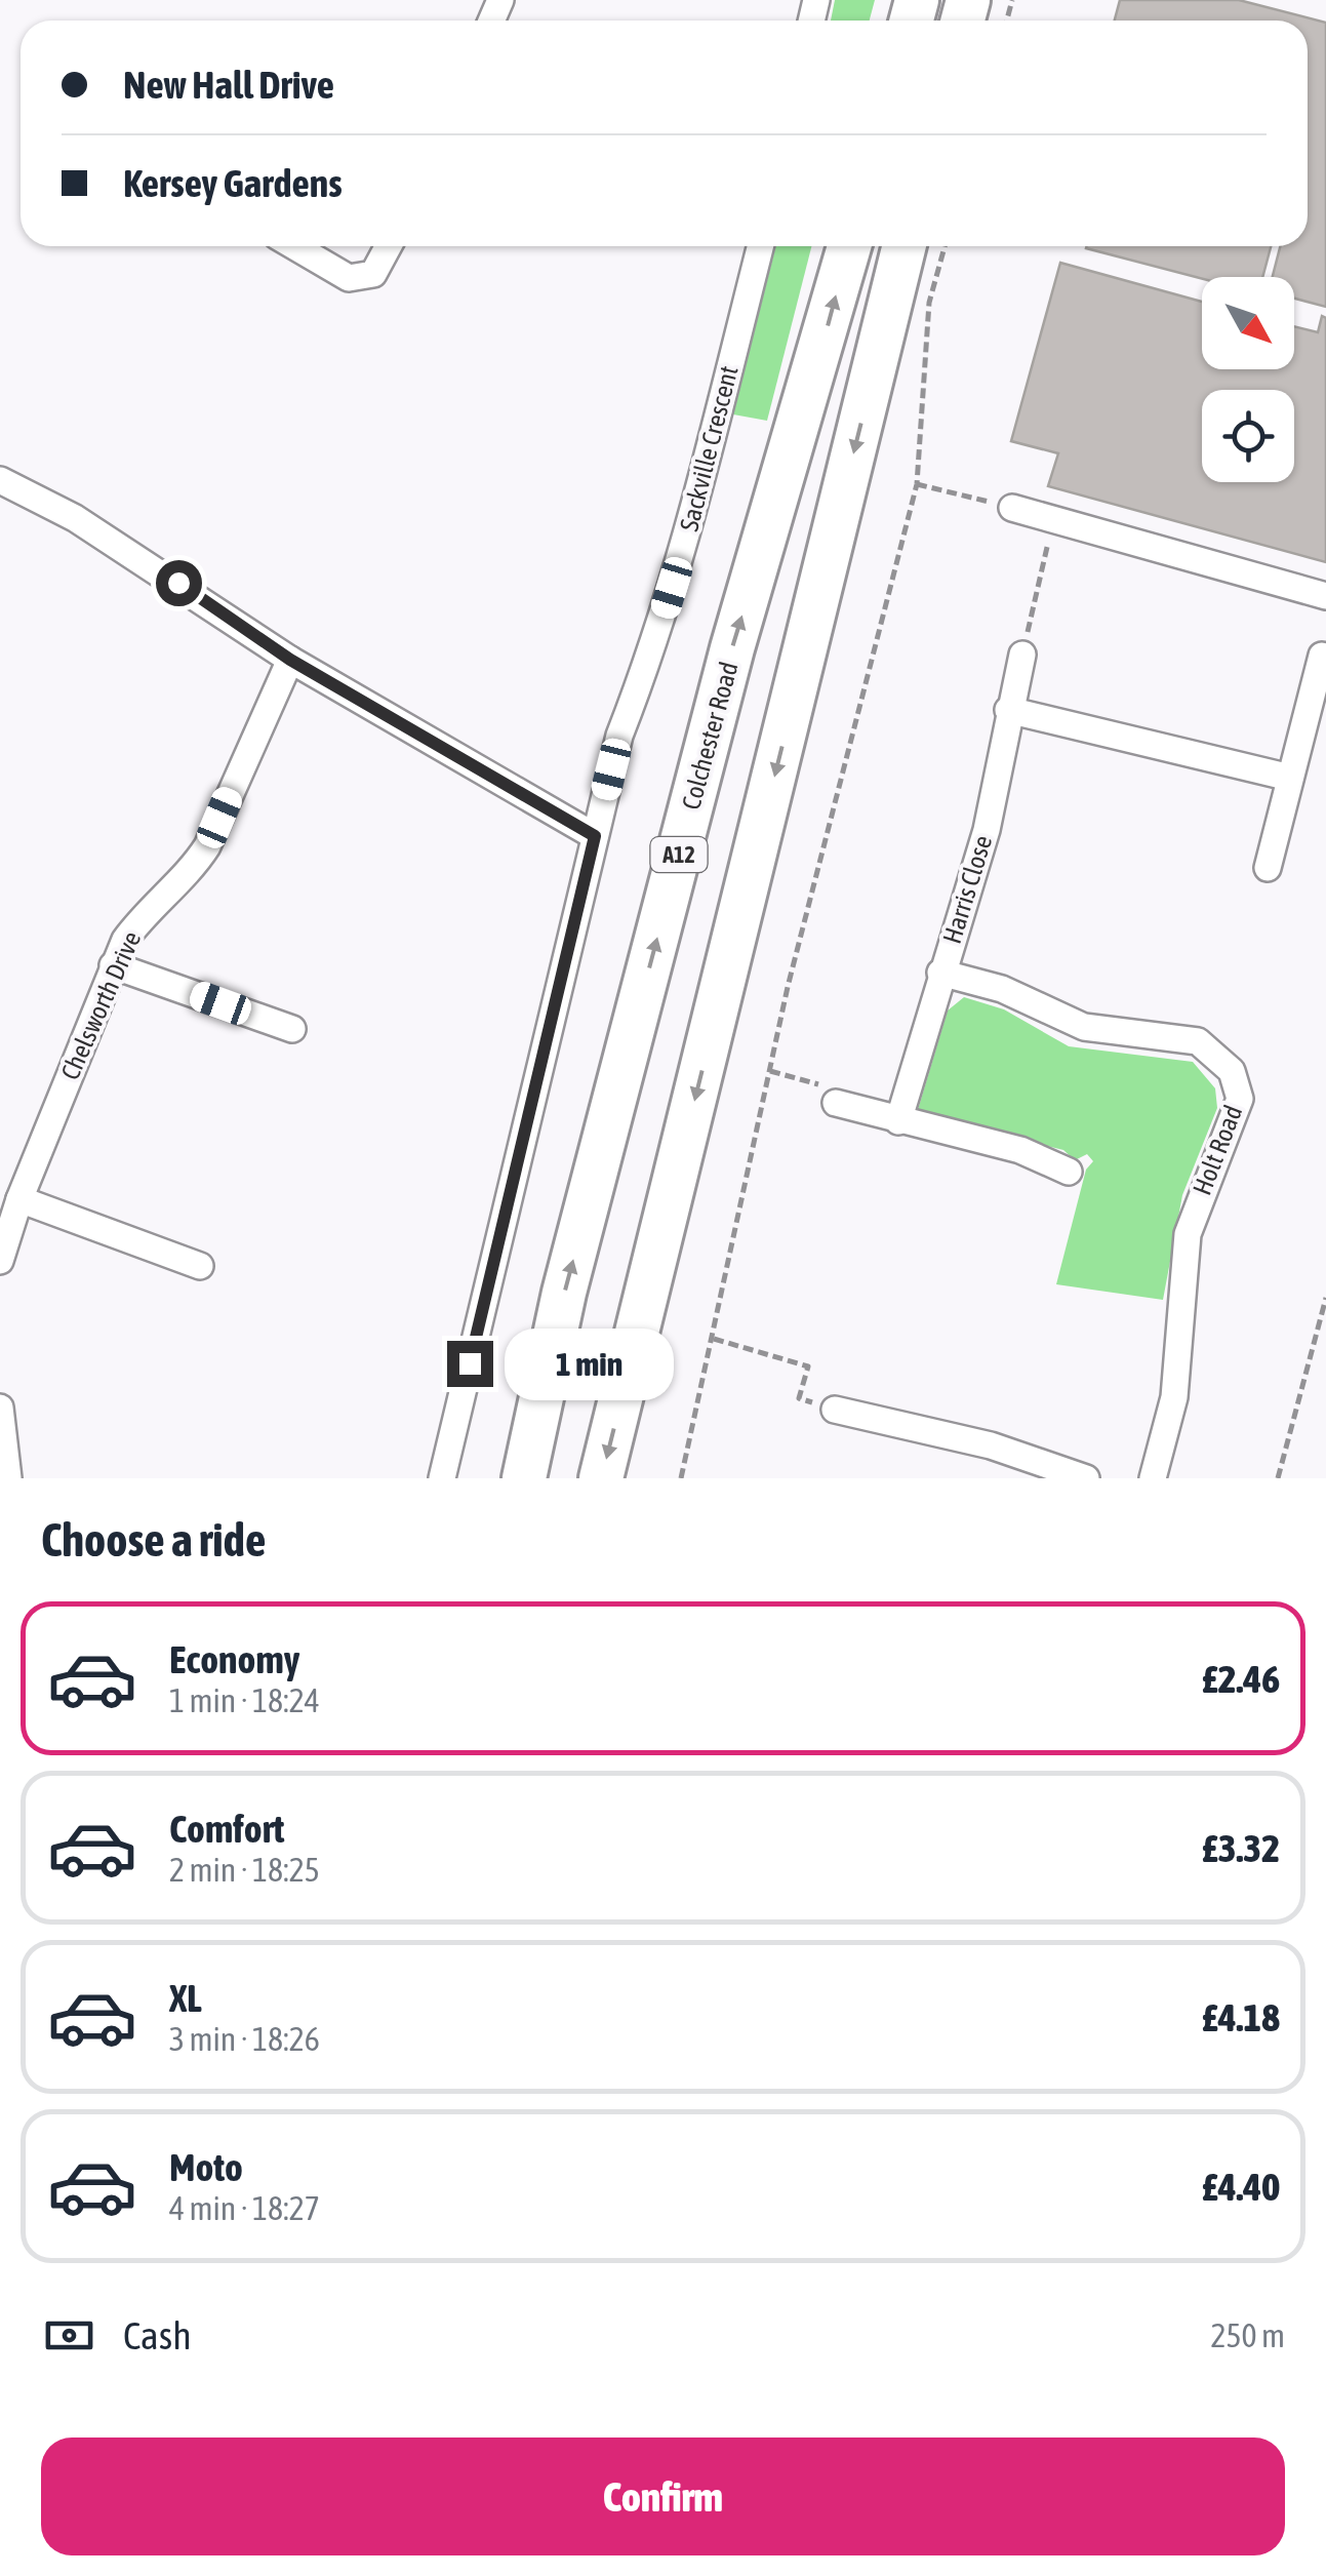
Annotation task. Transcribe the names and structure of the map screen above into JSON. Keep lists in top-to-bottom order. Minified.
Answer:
{"streets":{"highway":["Colchester Road","A12"],"street":["Sackville Crescent","Harris Close","Chelsworth Drive","Holt Road"]},"crossings":[["Harris Close","Holt Road"]],"north":"bottom right","page":{"banner":["New Hall Drive","Kersey Gardens"],"bubble":"1 min","heading":"Choose a ride","list":[{"name":"Economy","note":"1 min · 18:24","value":"£2.46"},{"name":"Comfort","note":"2 min · 18:25","value":"£3.32"},{"name":"XL","note":"3 min · 18:26","value":"£4.18"},{"name":"Moto","note":"4 min · 18:27","value":"£4.40"}],"pay":["Cash","250 m"],"buttons":"Confirm"}}
